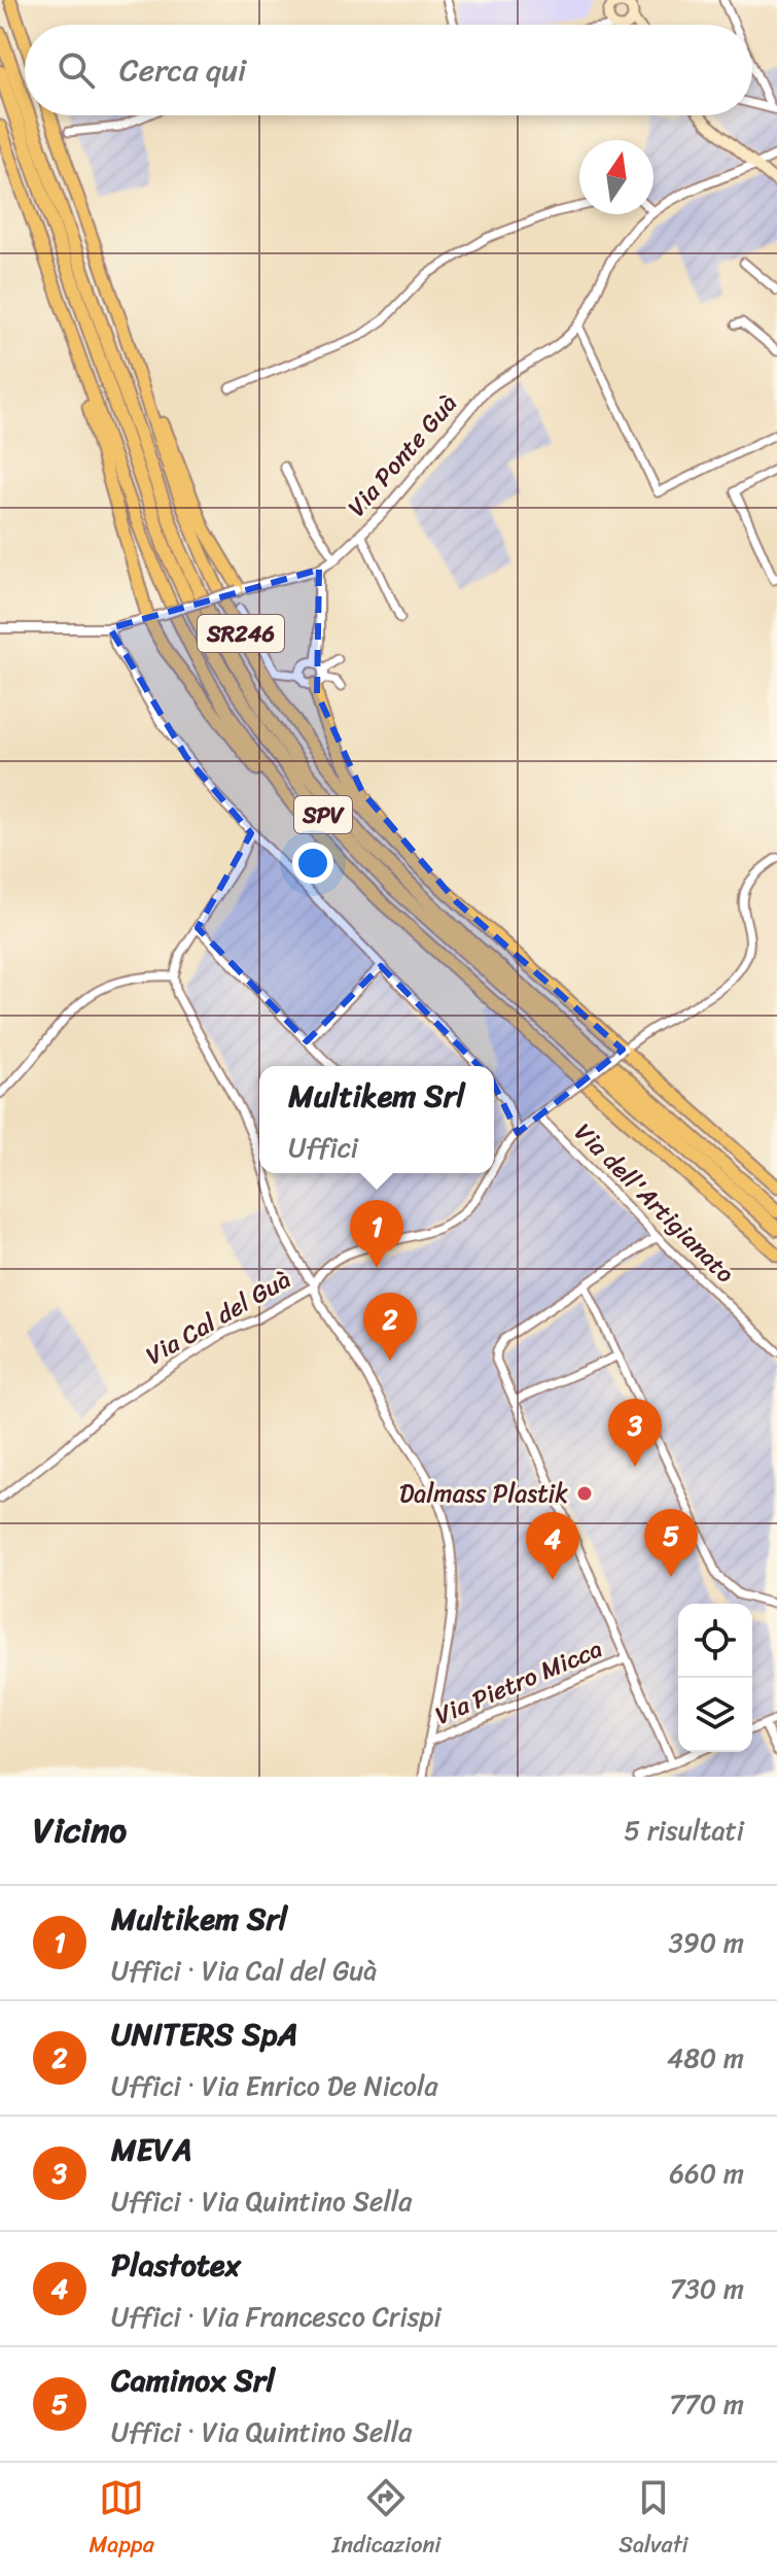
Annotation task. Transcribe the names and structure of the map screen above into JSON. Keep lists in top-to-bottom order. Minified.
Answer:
{"streets":{"highway":["SR246","SPV"],"street":["Via Ponte Guà","Via dell'Artigianato","Via Cal del Guà","Via Pietro Micca"]},"crossings":[["Via Ponte Guà","SPV"],["Via dell'Artigianato","Via Cal del Guà"]],"places":["Dalmass Plastik"],"north":"top","page":{"search":"Cerca qui","popup":["Multikem Srl","Uffici"],"pins":["1","2","3","5","4"],"heading":["Vicino","5 risultati"],"list":[{"mark":"1","name":"Multikem Srl","note":"Uffici · Via Cal del Guà","value":"390 m"},{"mark":"2","name":"UNITERS SpA","note":"Uffici · Via Enrico De Nicola","value":"480 m"},{"mark":"3","name":"MEVA","note":"Uffici · Via Quintino Sella","value":"660 m"},{"mark":"4","name":"Plastotex","note":"Uffici · Via Francesco Crispi","value":"730 m"},{"mark":"5","name":"Caminox Srl","note":"Uffici · Via Quintino Sella","value":"770 m"}],"nav":["Mappa","Indicazioni","Salvati"]}}
